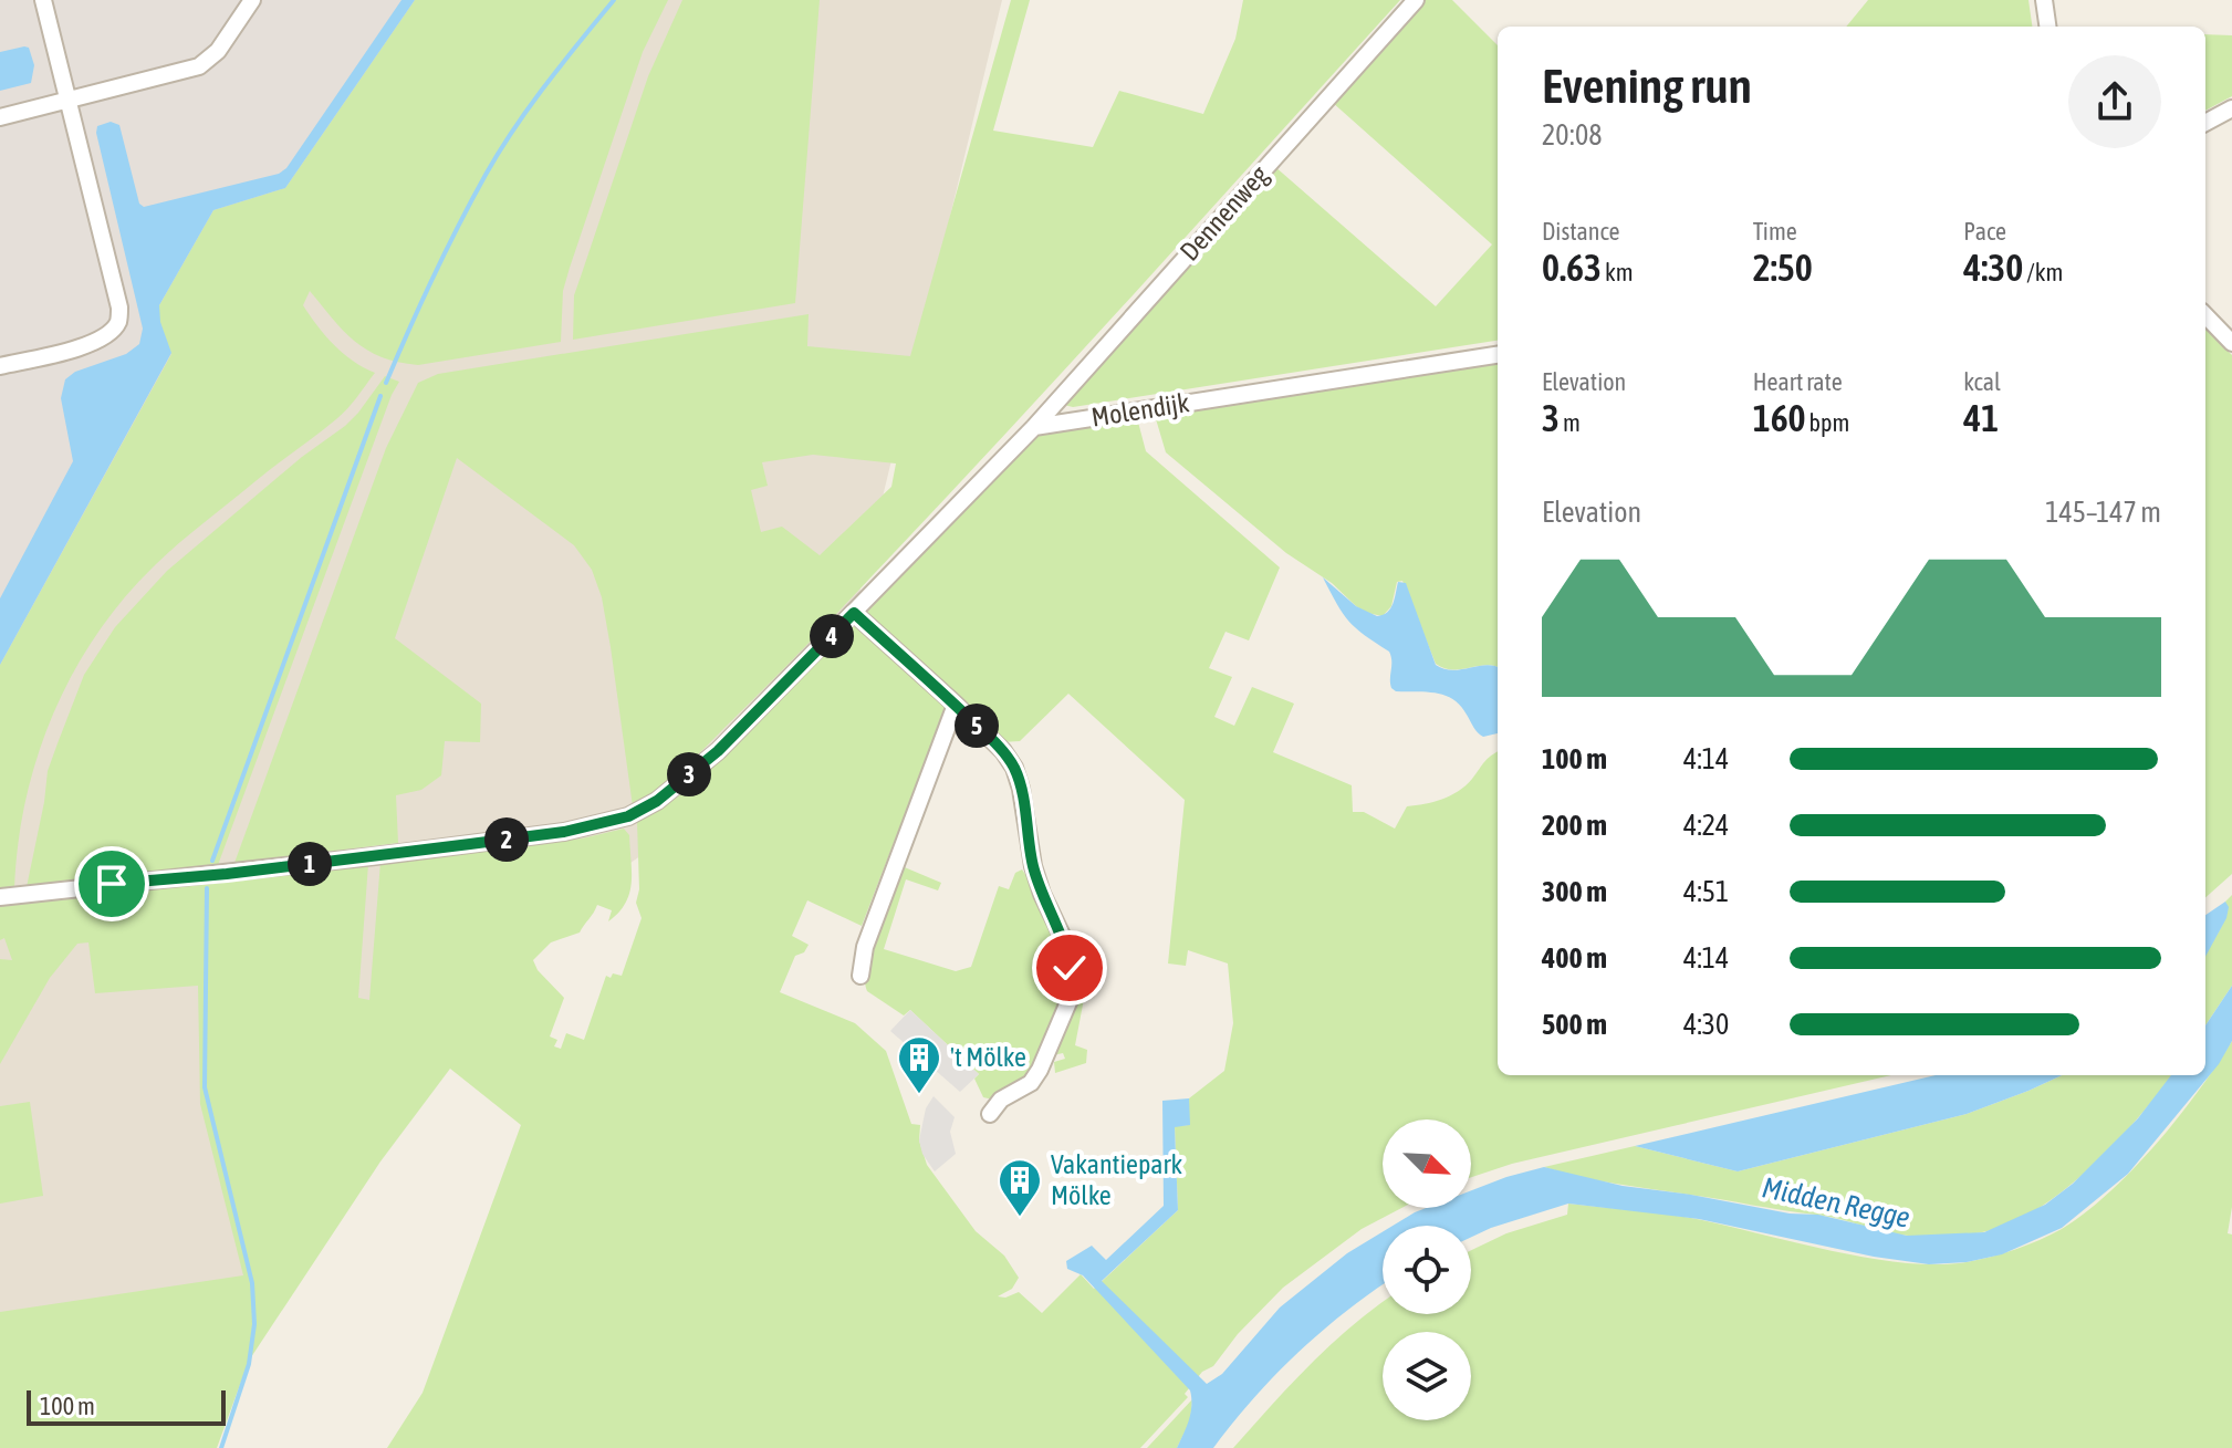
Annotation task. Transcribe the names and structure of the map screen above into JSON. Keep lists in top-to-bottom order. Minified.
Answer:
{"streets":{"street":["Dennenweg","Molendijk"]},"crossings":[["Dennenweg","Molendijk"]],"water":["Midden Regge"],"places":{"building":["'t Mölke","Vakantiepark Mölke"]},"scale_bar":"100 m","north":"bottom right","page":{"heading":["Evening run","20:08"],"stats":[["Distance","0.63 km"],["Time","2:50"],["Pace","4:30 /km"],["Elevation","3 m"],["Heart rate","160 bpm"],["kcal","41"]],"chart":["Elevation","145–147 m"],"pins":["4","5","3","2","1"],"list":[{"name":"100 m","note":"4:14"},{"name":"200 m","note":"4:24"},{"name":"300 m","note":"4:51"},{"name":"400 m","note":"4:14"},{"name":"500 m","note":"4:30"}],"scale":"100 m"}}
